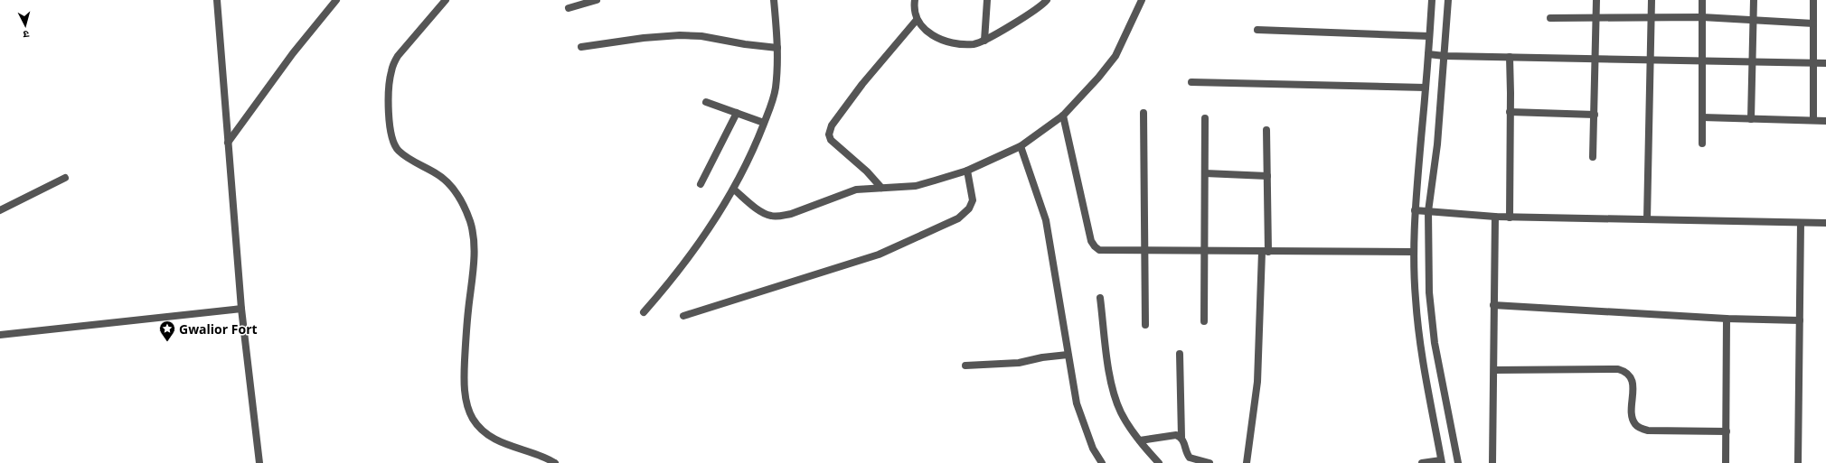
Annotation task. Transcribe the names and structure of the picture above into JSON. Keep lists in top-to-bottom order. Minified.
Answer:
{"places":{"place":["Gwalior Fort"]},"north":"bottom"}
